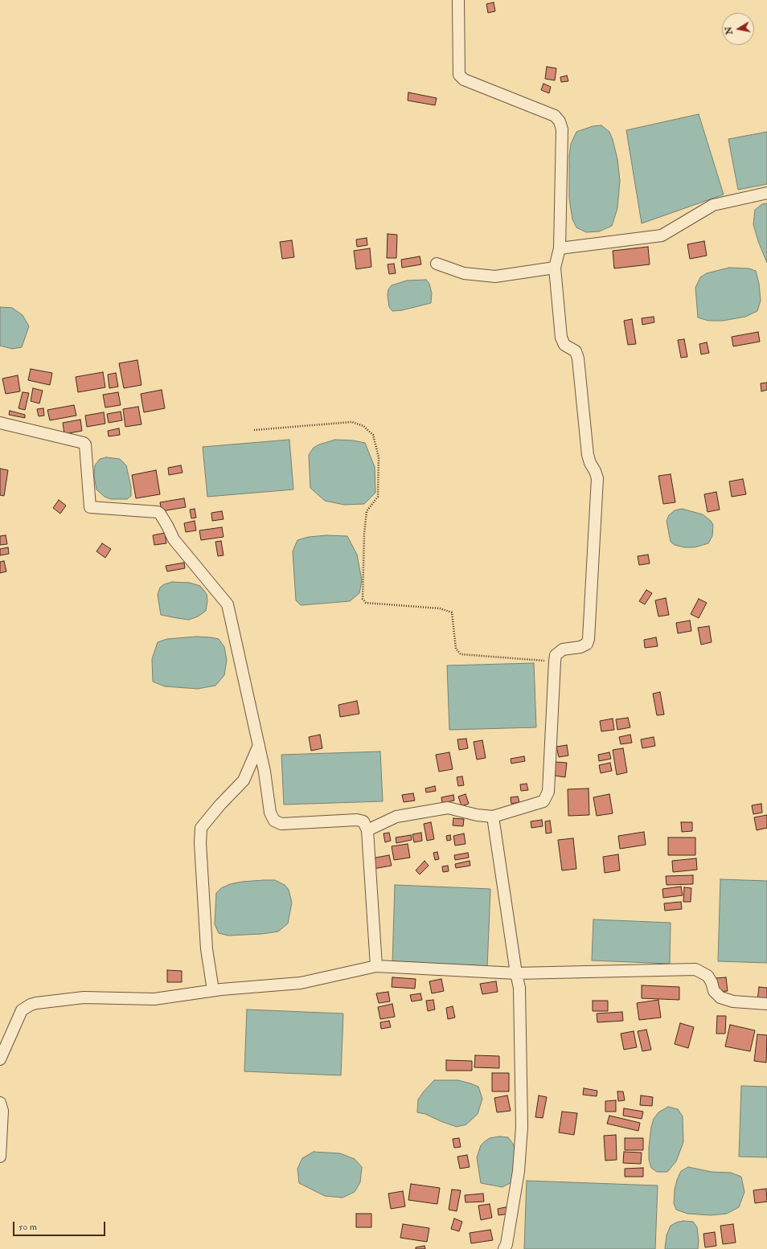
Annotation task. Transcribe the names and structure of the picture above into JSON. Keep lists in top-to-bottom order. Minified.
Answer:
{"scale_bar":"50 m","north":"left"}
